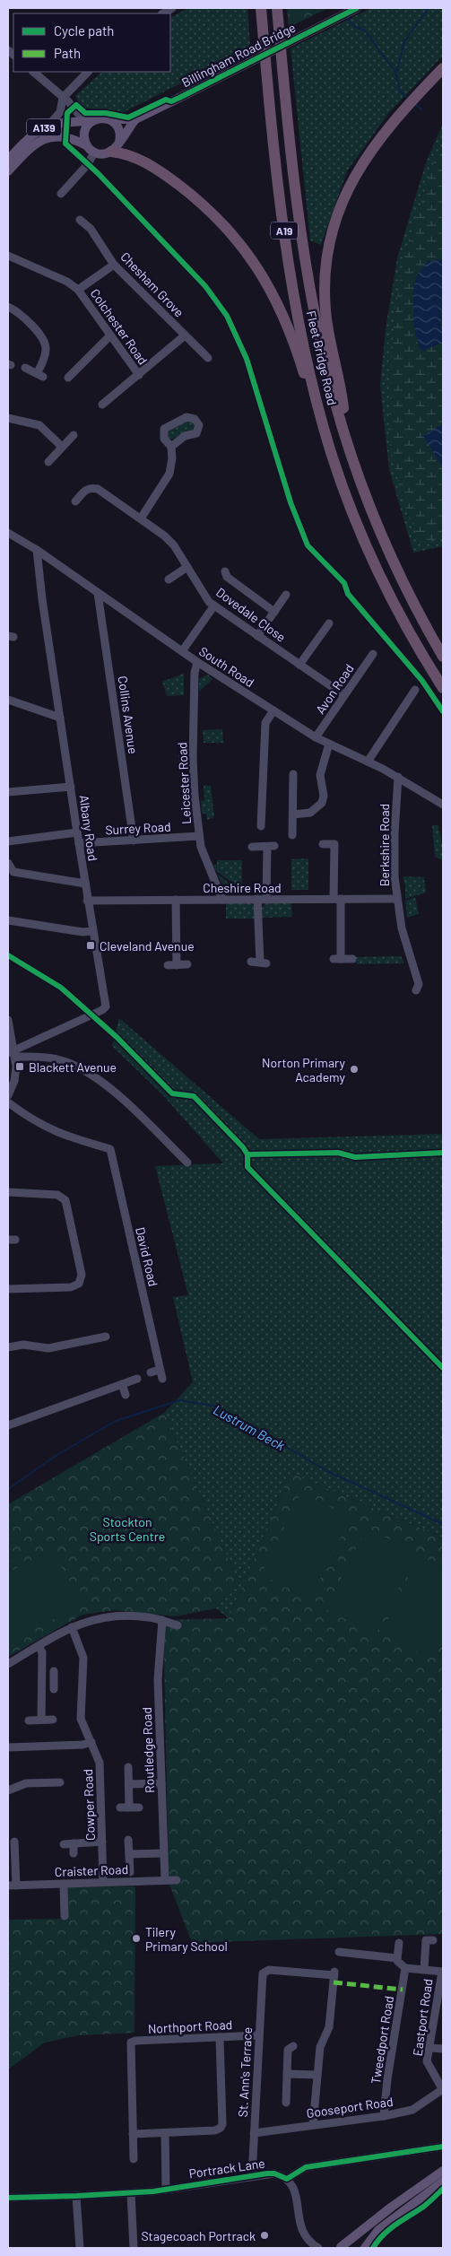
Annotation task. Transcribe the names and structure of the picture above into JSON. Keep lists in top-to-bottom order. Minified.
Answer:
{"streets":{"highway":["A19","Fleet Bridge Road"],"main road":["Billingham Road Bridge","A139"],"street":["Chesham Grove","Colchester Road","Dovedale Close","South Road","Avon Road","Collins Avenue","Leicester Road","Albany Road","Surrey Road","Berkshire Road","Cheshire Road","David Road","Routledge Road","Cowper Road","Craister Road","Eastport Road","Northport Road","Tweedport Road","St. Ann's Terrace","Gooseport Road","Portrack Lane"]},"crossings":[["Billingham Road Bridge","A139"],["A19","Fleet Bridge Road"],["Dovedale Close","Avon Road"],["South Road","Avon Road"],["South Road","Collins Avenue"],["South Road","Leicester Road"],["South Road","Albany Road"],["South Road","Berkshire Road"],["Collins Avenue","Surrey Road"],["Leicester Road","Surrey Road"],["Leicester Road","Cheshire Road"],["Albany Road","Surrey Road"],["Albany Road","Cheshire Road"],["Berkshire Road","Cheshire Road"],["Routledge Road","Craister Road"],["Cowper Road","Craister Road"],["Eastport Road","Gooseport Road"],["Northport Road","St. Ann's Terrace"],["Tweedport Road","Gooseport Road"],["St. Ann's Terrace","Gooseport Road"],["St. Ann's Terrace","Portrack Lane"]],"water":["Lustrum Beck"],"parks":["Stockton Sports Centre"],"places":{"transit":["Cleveland Avenue","Blackett Avenue"],"other":["Norton Primary Academy","Tilery Primary School","Stagecoach Portrack"]},"legend":["Cycle path","Path"]}
